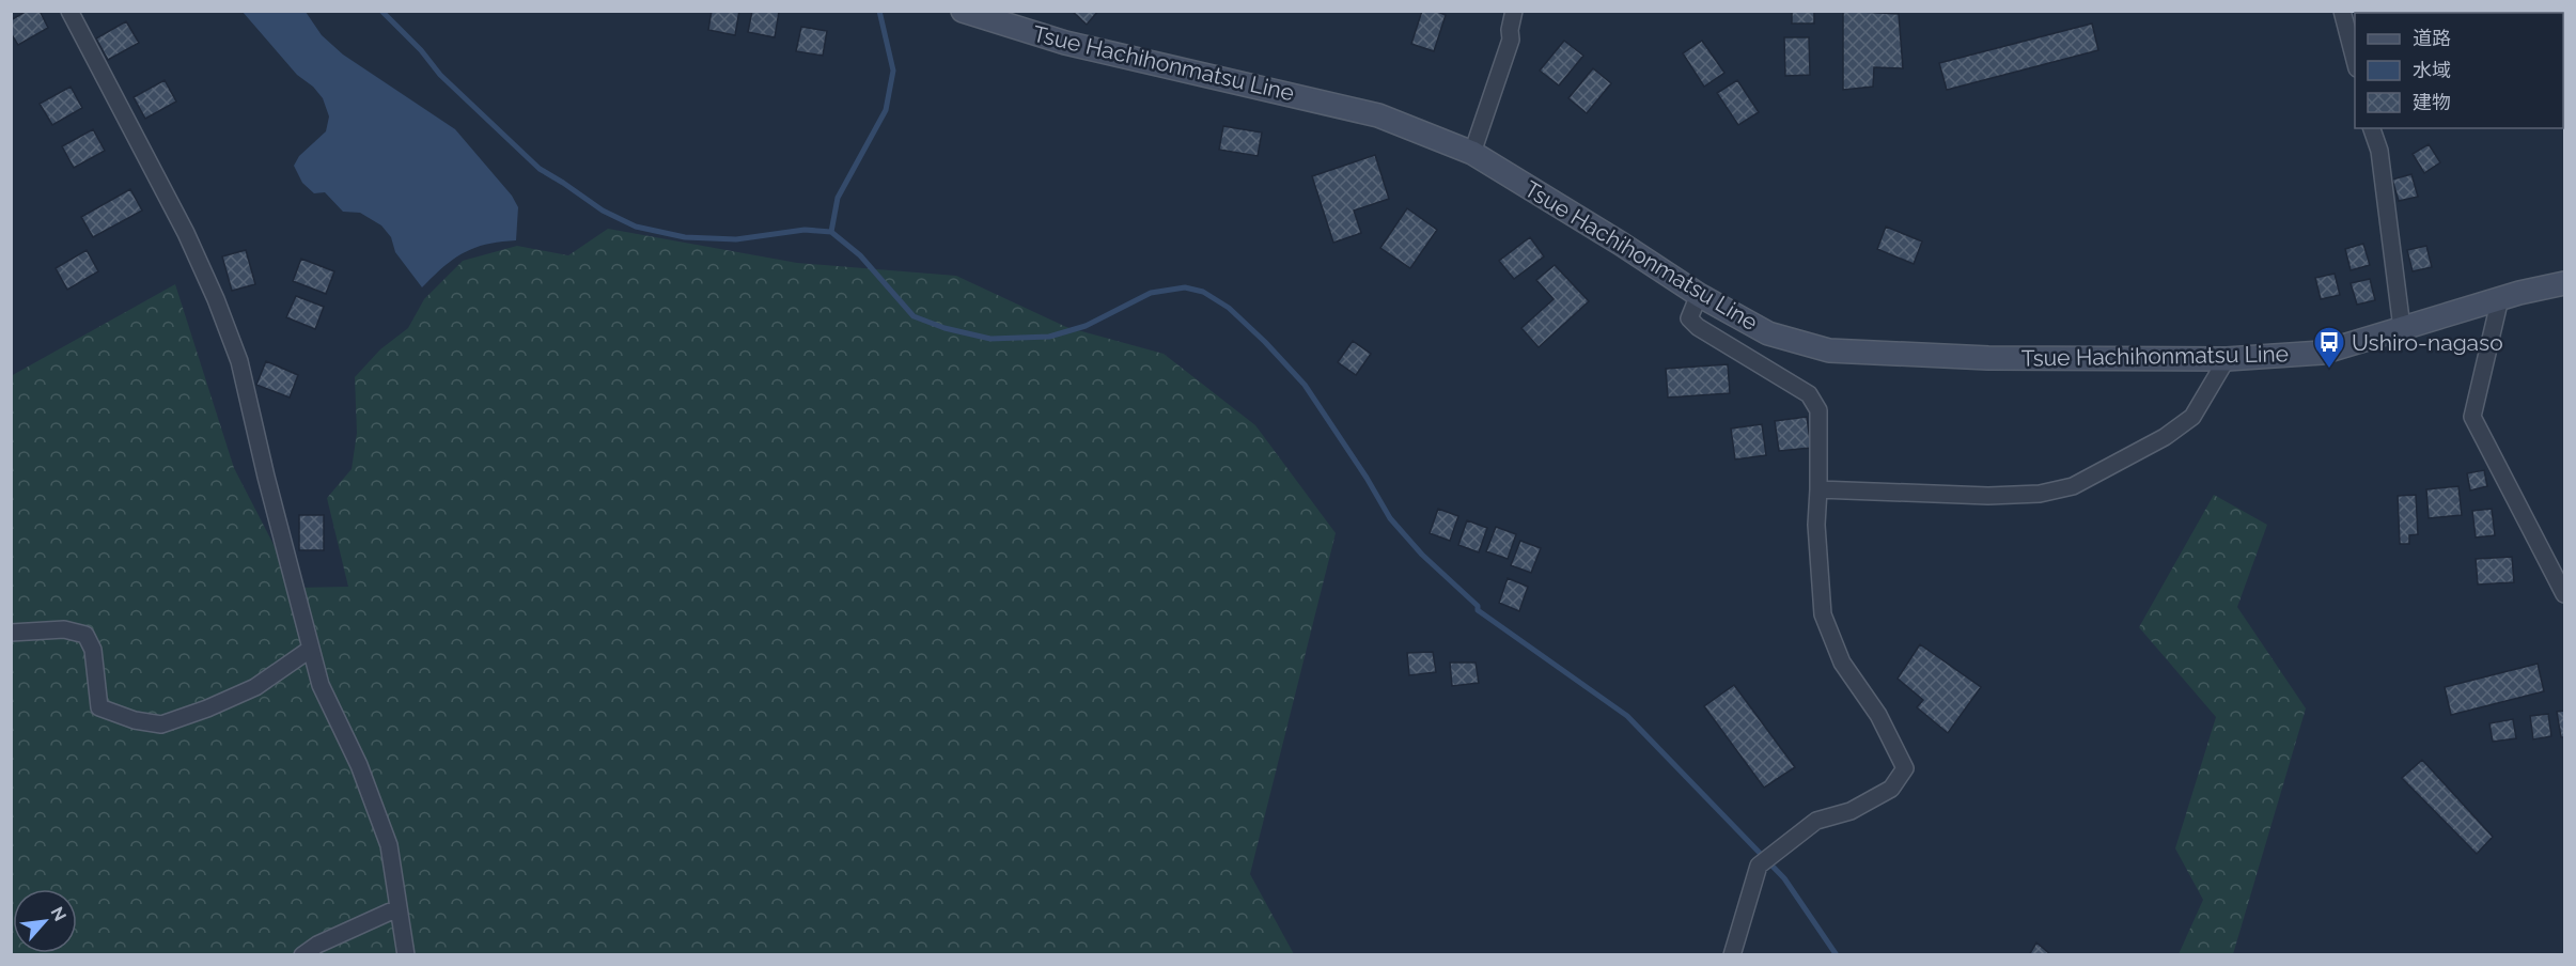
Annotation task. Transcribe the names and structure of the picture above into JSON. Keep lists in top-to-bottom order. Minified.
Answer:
{"streets":{"main road":["Tsue Hachihonmatsu Line"]},"places":{"bus stop":["Ushiro-nagaso"]},"legend":["道路","水域","建物"],"north":"top right"}
